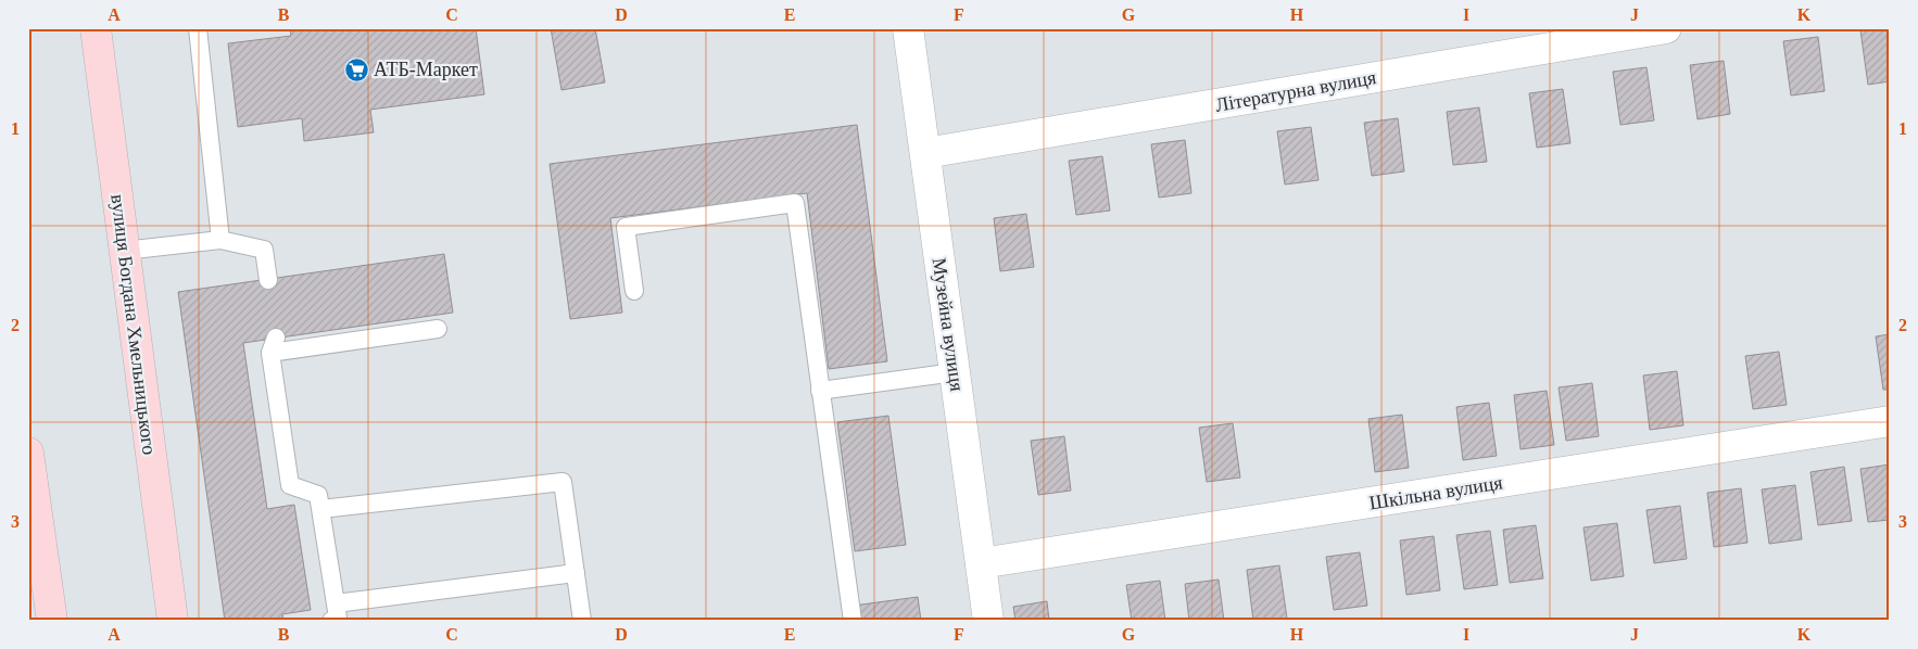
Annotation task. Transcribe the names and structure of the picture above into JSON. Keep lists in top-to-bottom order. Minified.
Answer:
{"streets":{"street":["Літературна вулиця","вулиця Богдана Хмельницького","Музейна вулиця","Шкільна вулиця"]},"crossings":[["Літературна вулиця","Музейна вулиця"],["Музейна вулиця","Шкільна вулиця"]],"places":{"supermarket":["АТБ-Маркет"]},"grid":{"columns":["A","B","C","D","E","F","G","H","I","J","K"],"rows":["1","2","3"]}}
